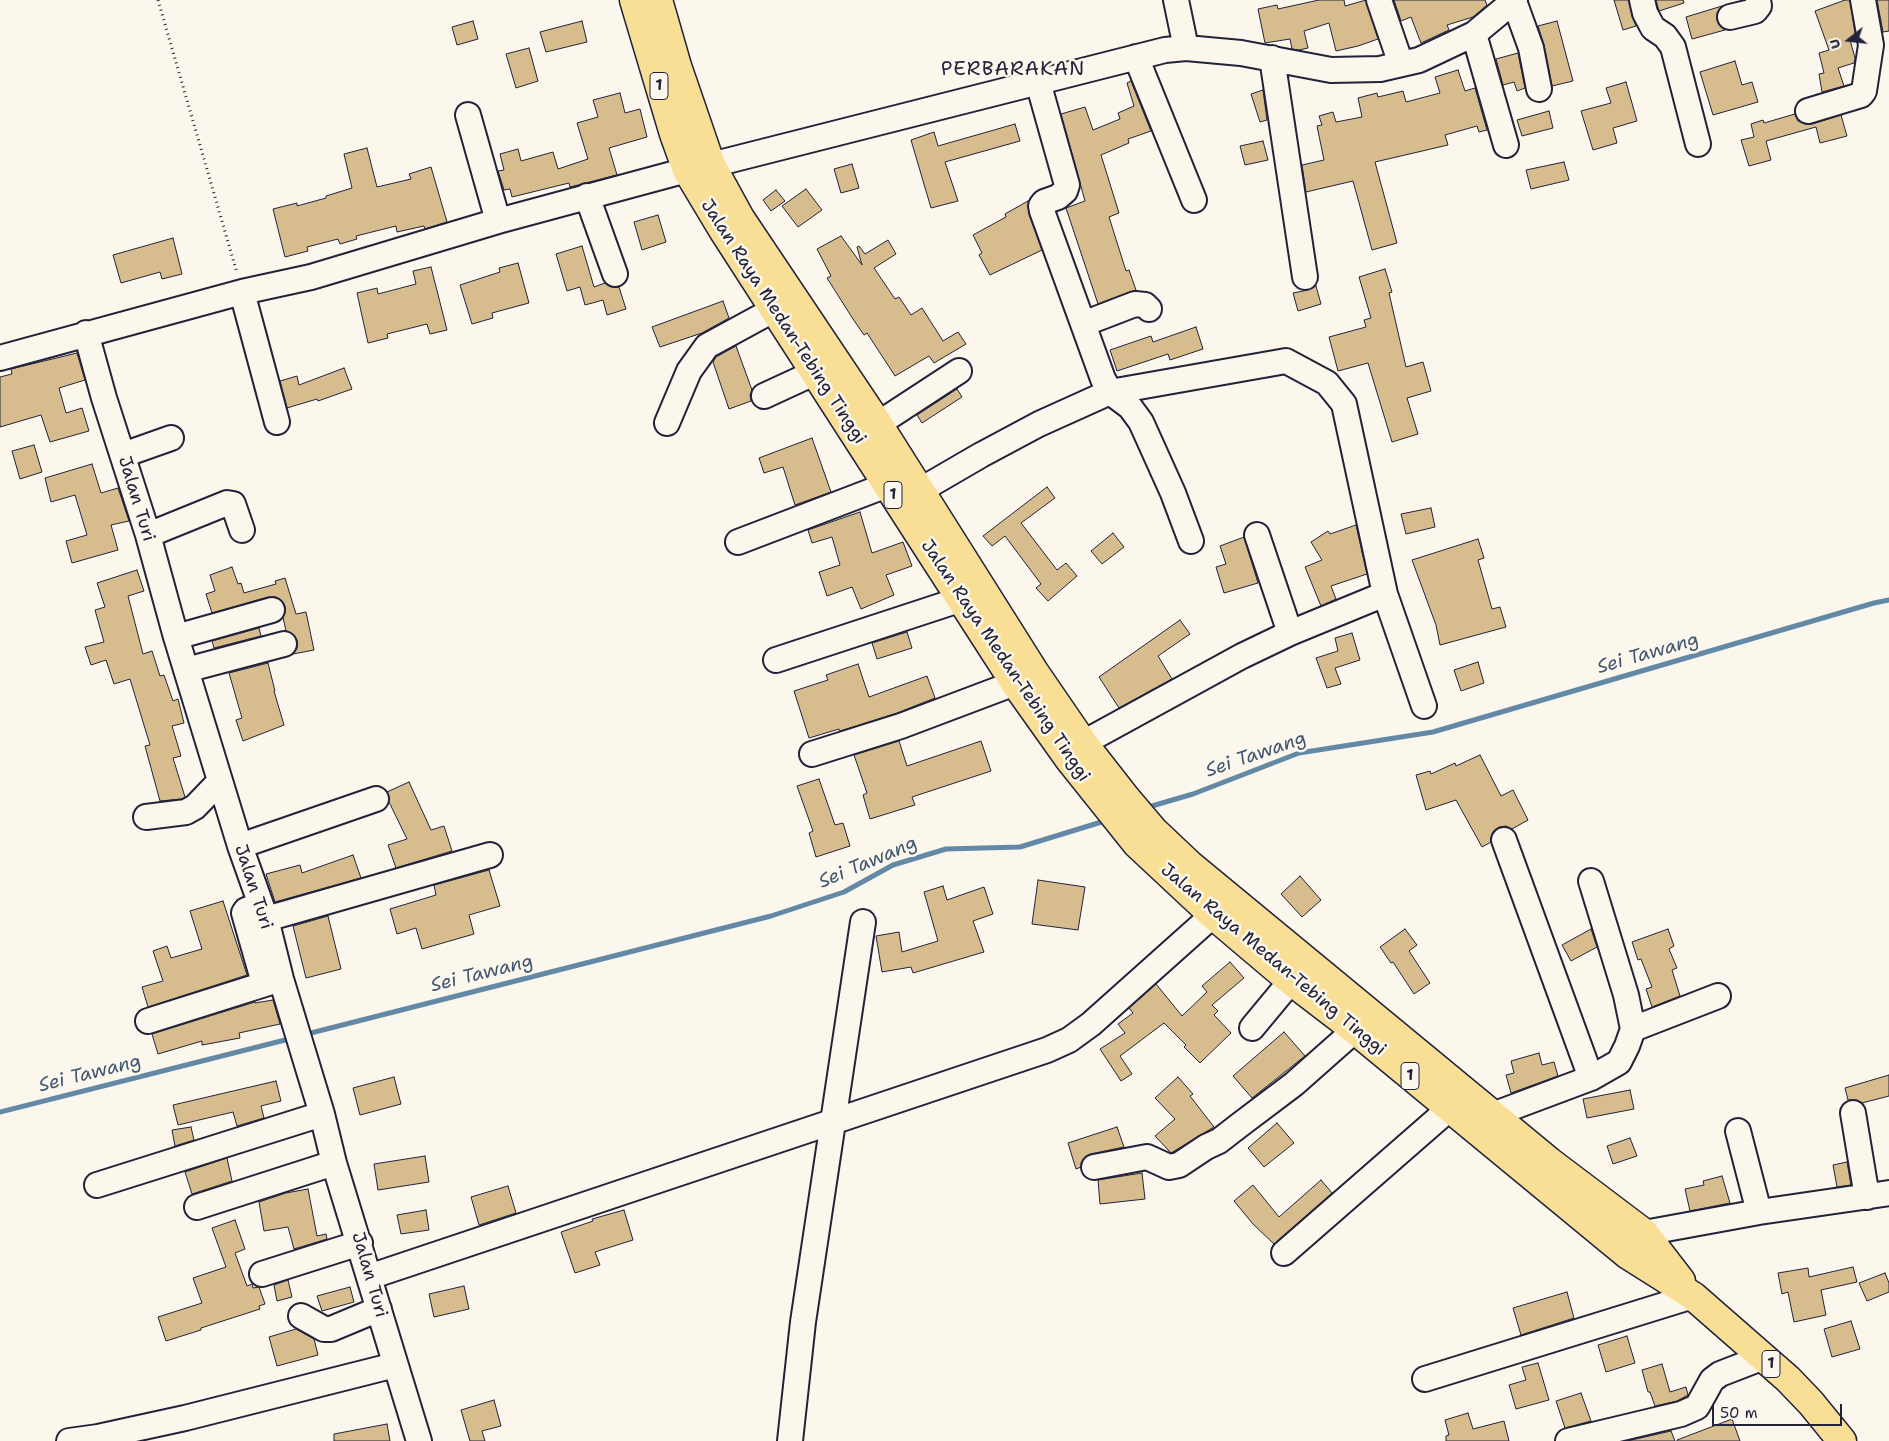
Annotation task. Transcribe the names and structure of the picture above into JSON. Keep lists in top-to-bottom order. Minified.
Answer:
{"streets":{"highway":["1","Jalan Raya Medan-Tebing Tinggi"],"street":["Jalan Turi"]},"districts":["PERBARAKAN"],"water":["Sei Tawang"],"scale_bar":"50 m","north":"left"}
